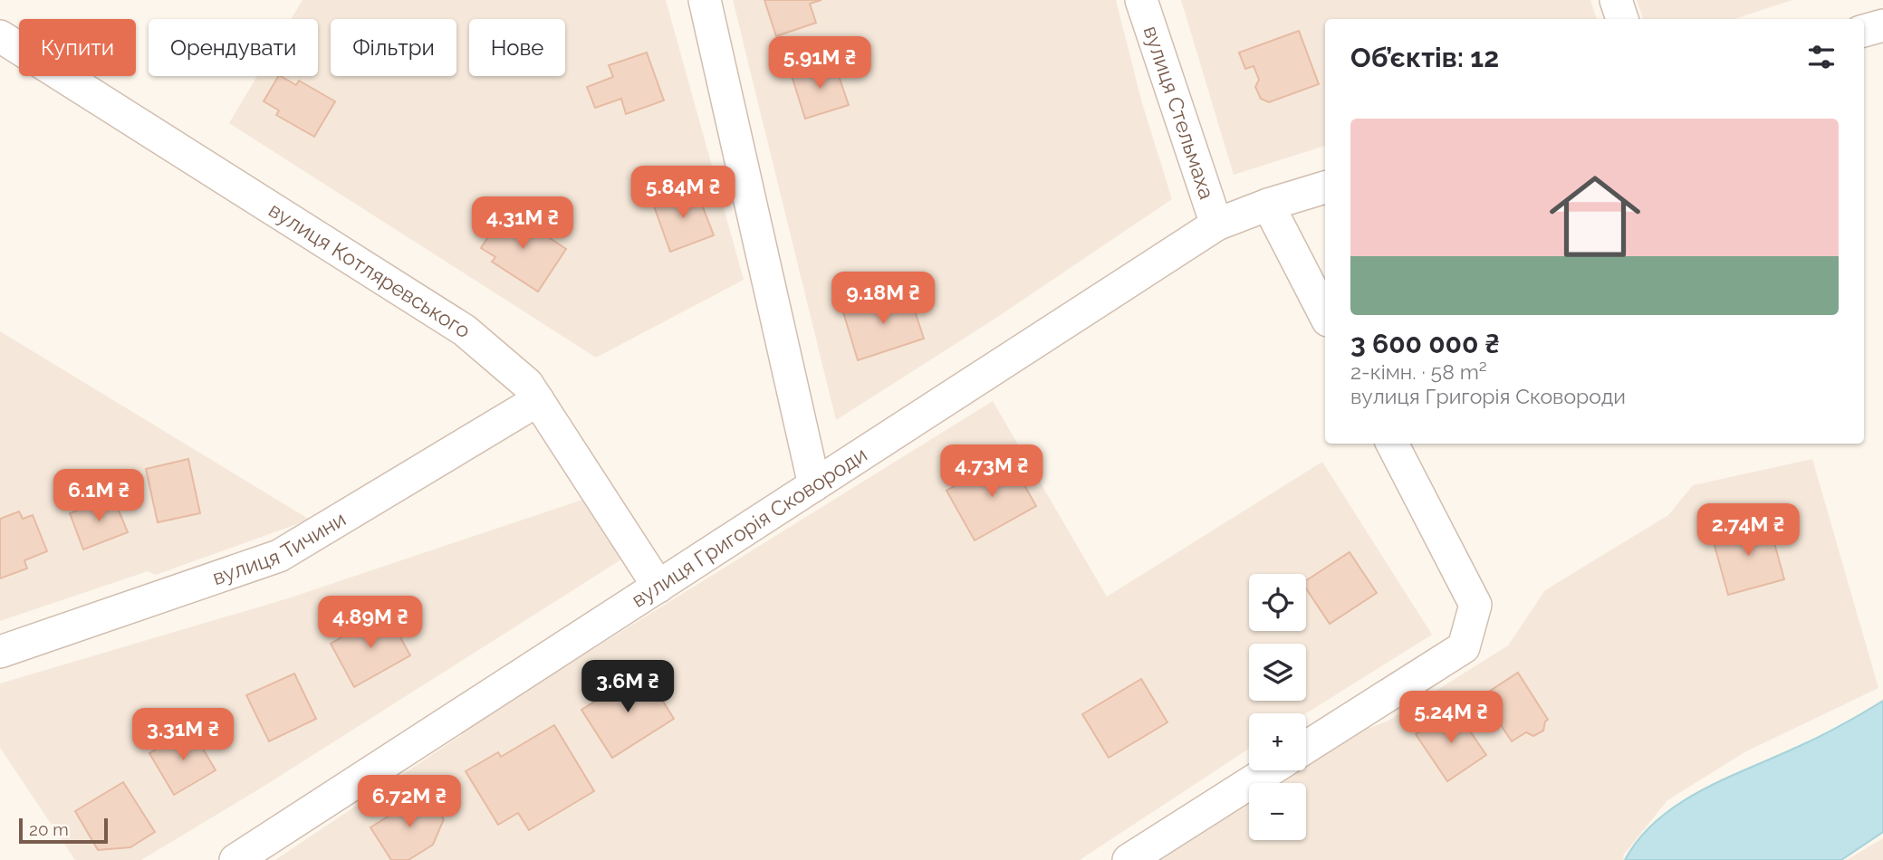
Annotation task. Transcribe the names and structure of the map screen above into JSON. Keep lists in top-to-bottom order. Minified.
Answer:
{"streets":{"street":["вулиця Стельмаха","вулиця Котляревського","вулиця Григорія Сковороди","вулиця Тичини"]},"crossings":[["вулиця Стельмаха","вулиця Григорія Сковороди"],["вулиця Котляревського","вулиця Григорія Сковороди"],["вулиця Котляревського","вулиця Тичини"]],"scale_bar":"20 m","page":{"chip":["Купити","Орендувати","Фільтри","Нове"],"heading":"Об’єктів: 12","price":["5.91M ₴","5.84M ₴","4.31M ₴","9.18M ₴","4.73M ₴","6.1M ₴","2.74M ₴","4.89M ₴","3.6M ₴","5.24M ₴","3.31M ₴","6.72M ₴"],"list":[{"name":"3 600 000 ₴","note":"2-кімн. · 58 m² · вулиця Григорія Сковороди"}],"map_buttons":["+","−"],"scale":"20 m"}}
